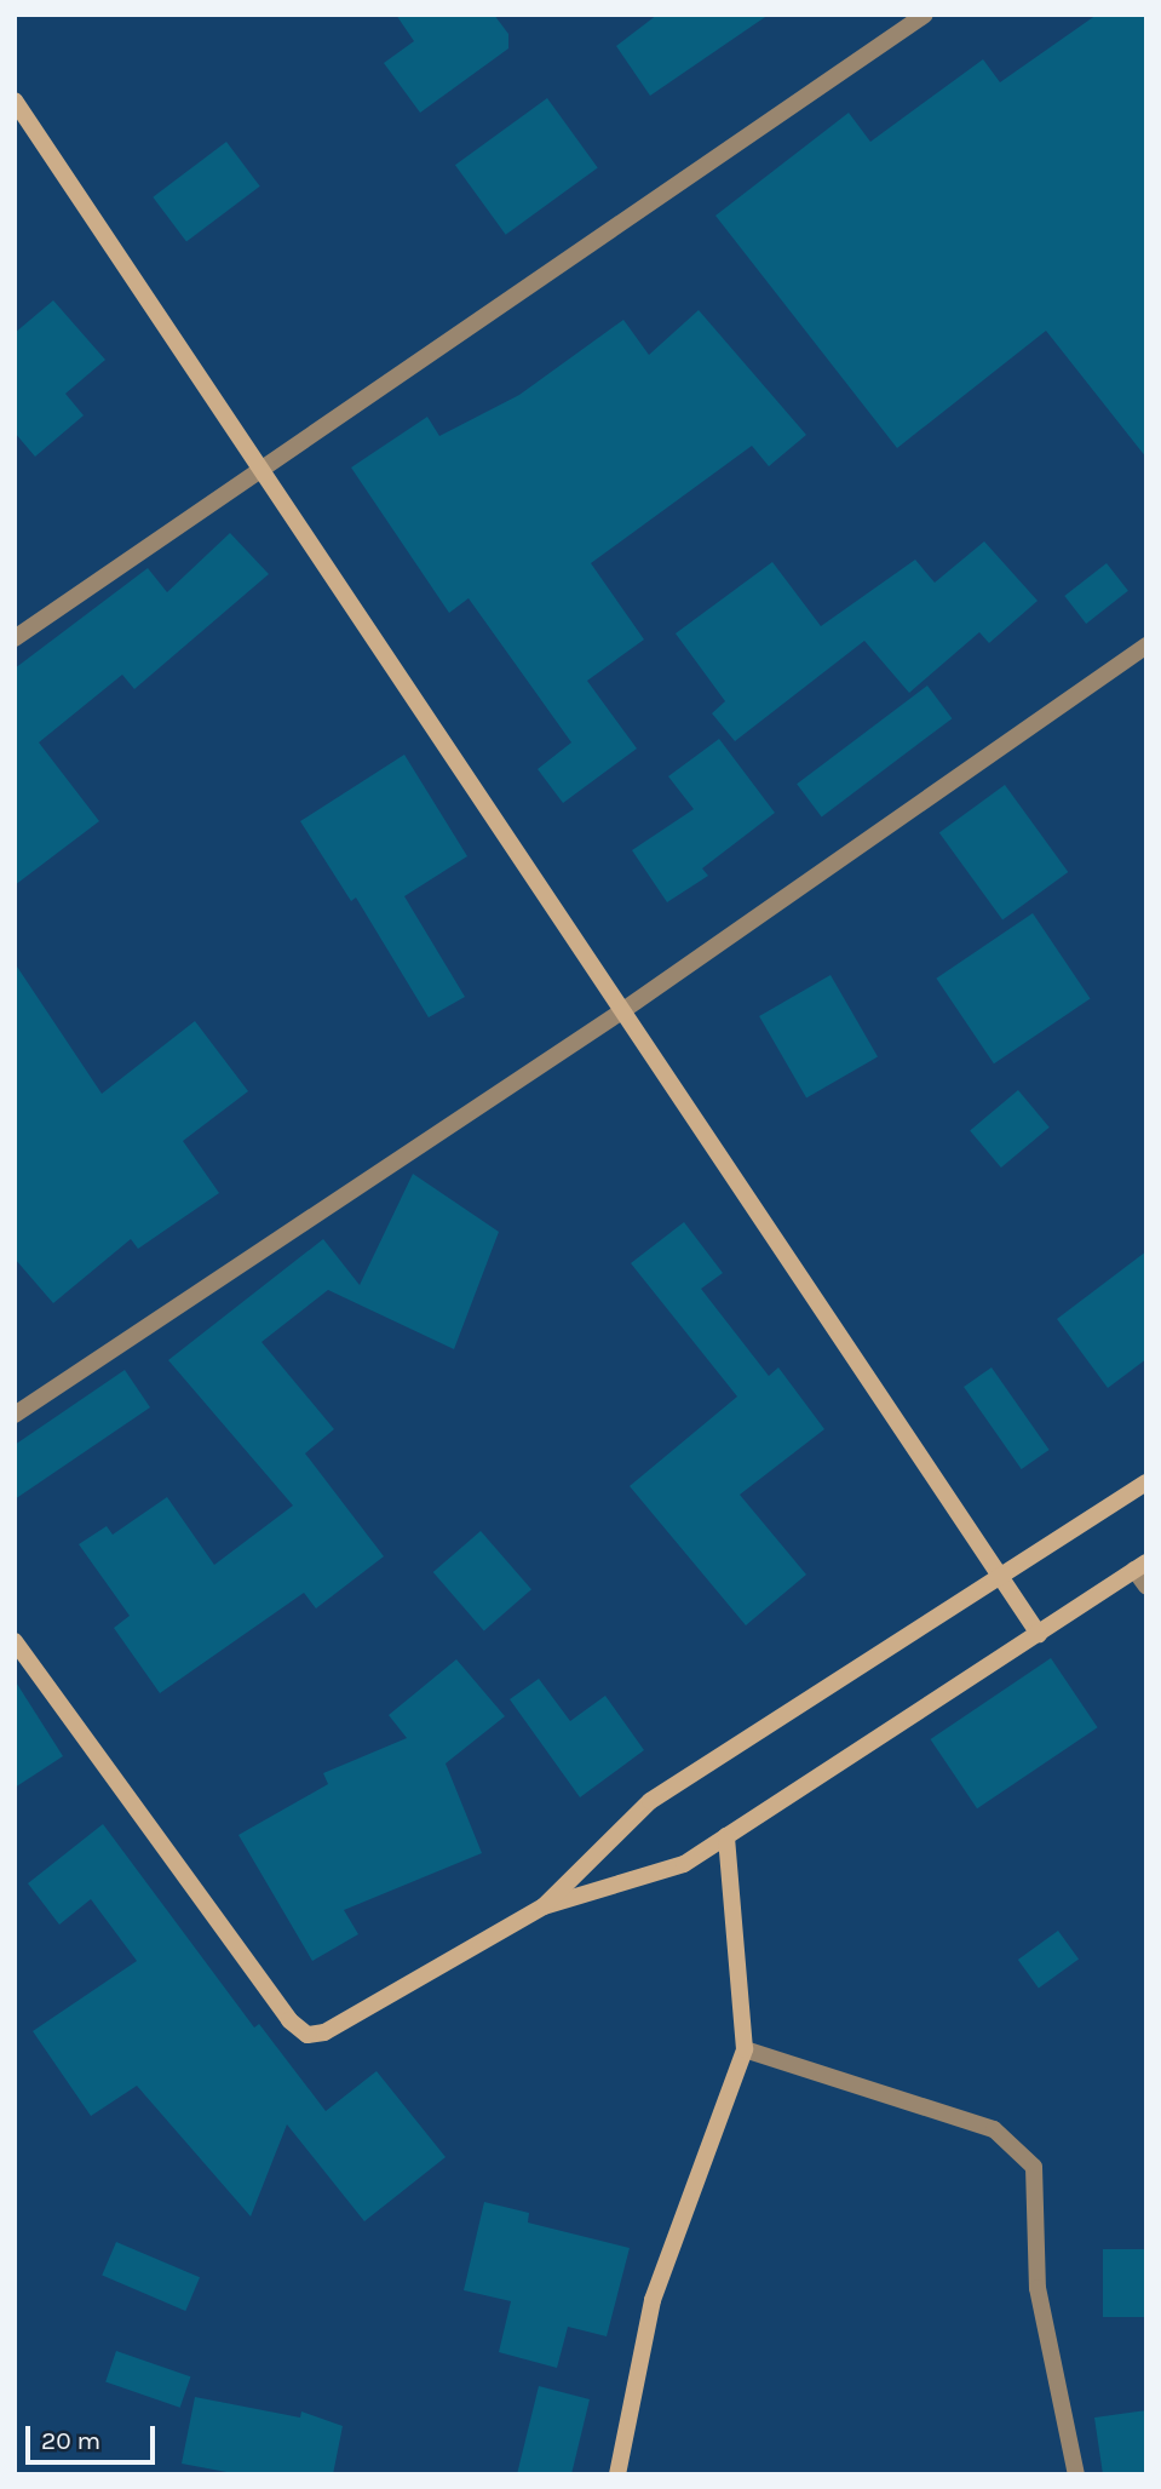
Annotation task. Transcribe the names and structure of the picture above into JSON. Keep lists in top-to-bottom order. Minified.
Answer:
{"scale_bar":"20 m"}
